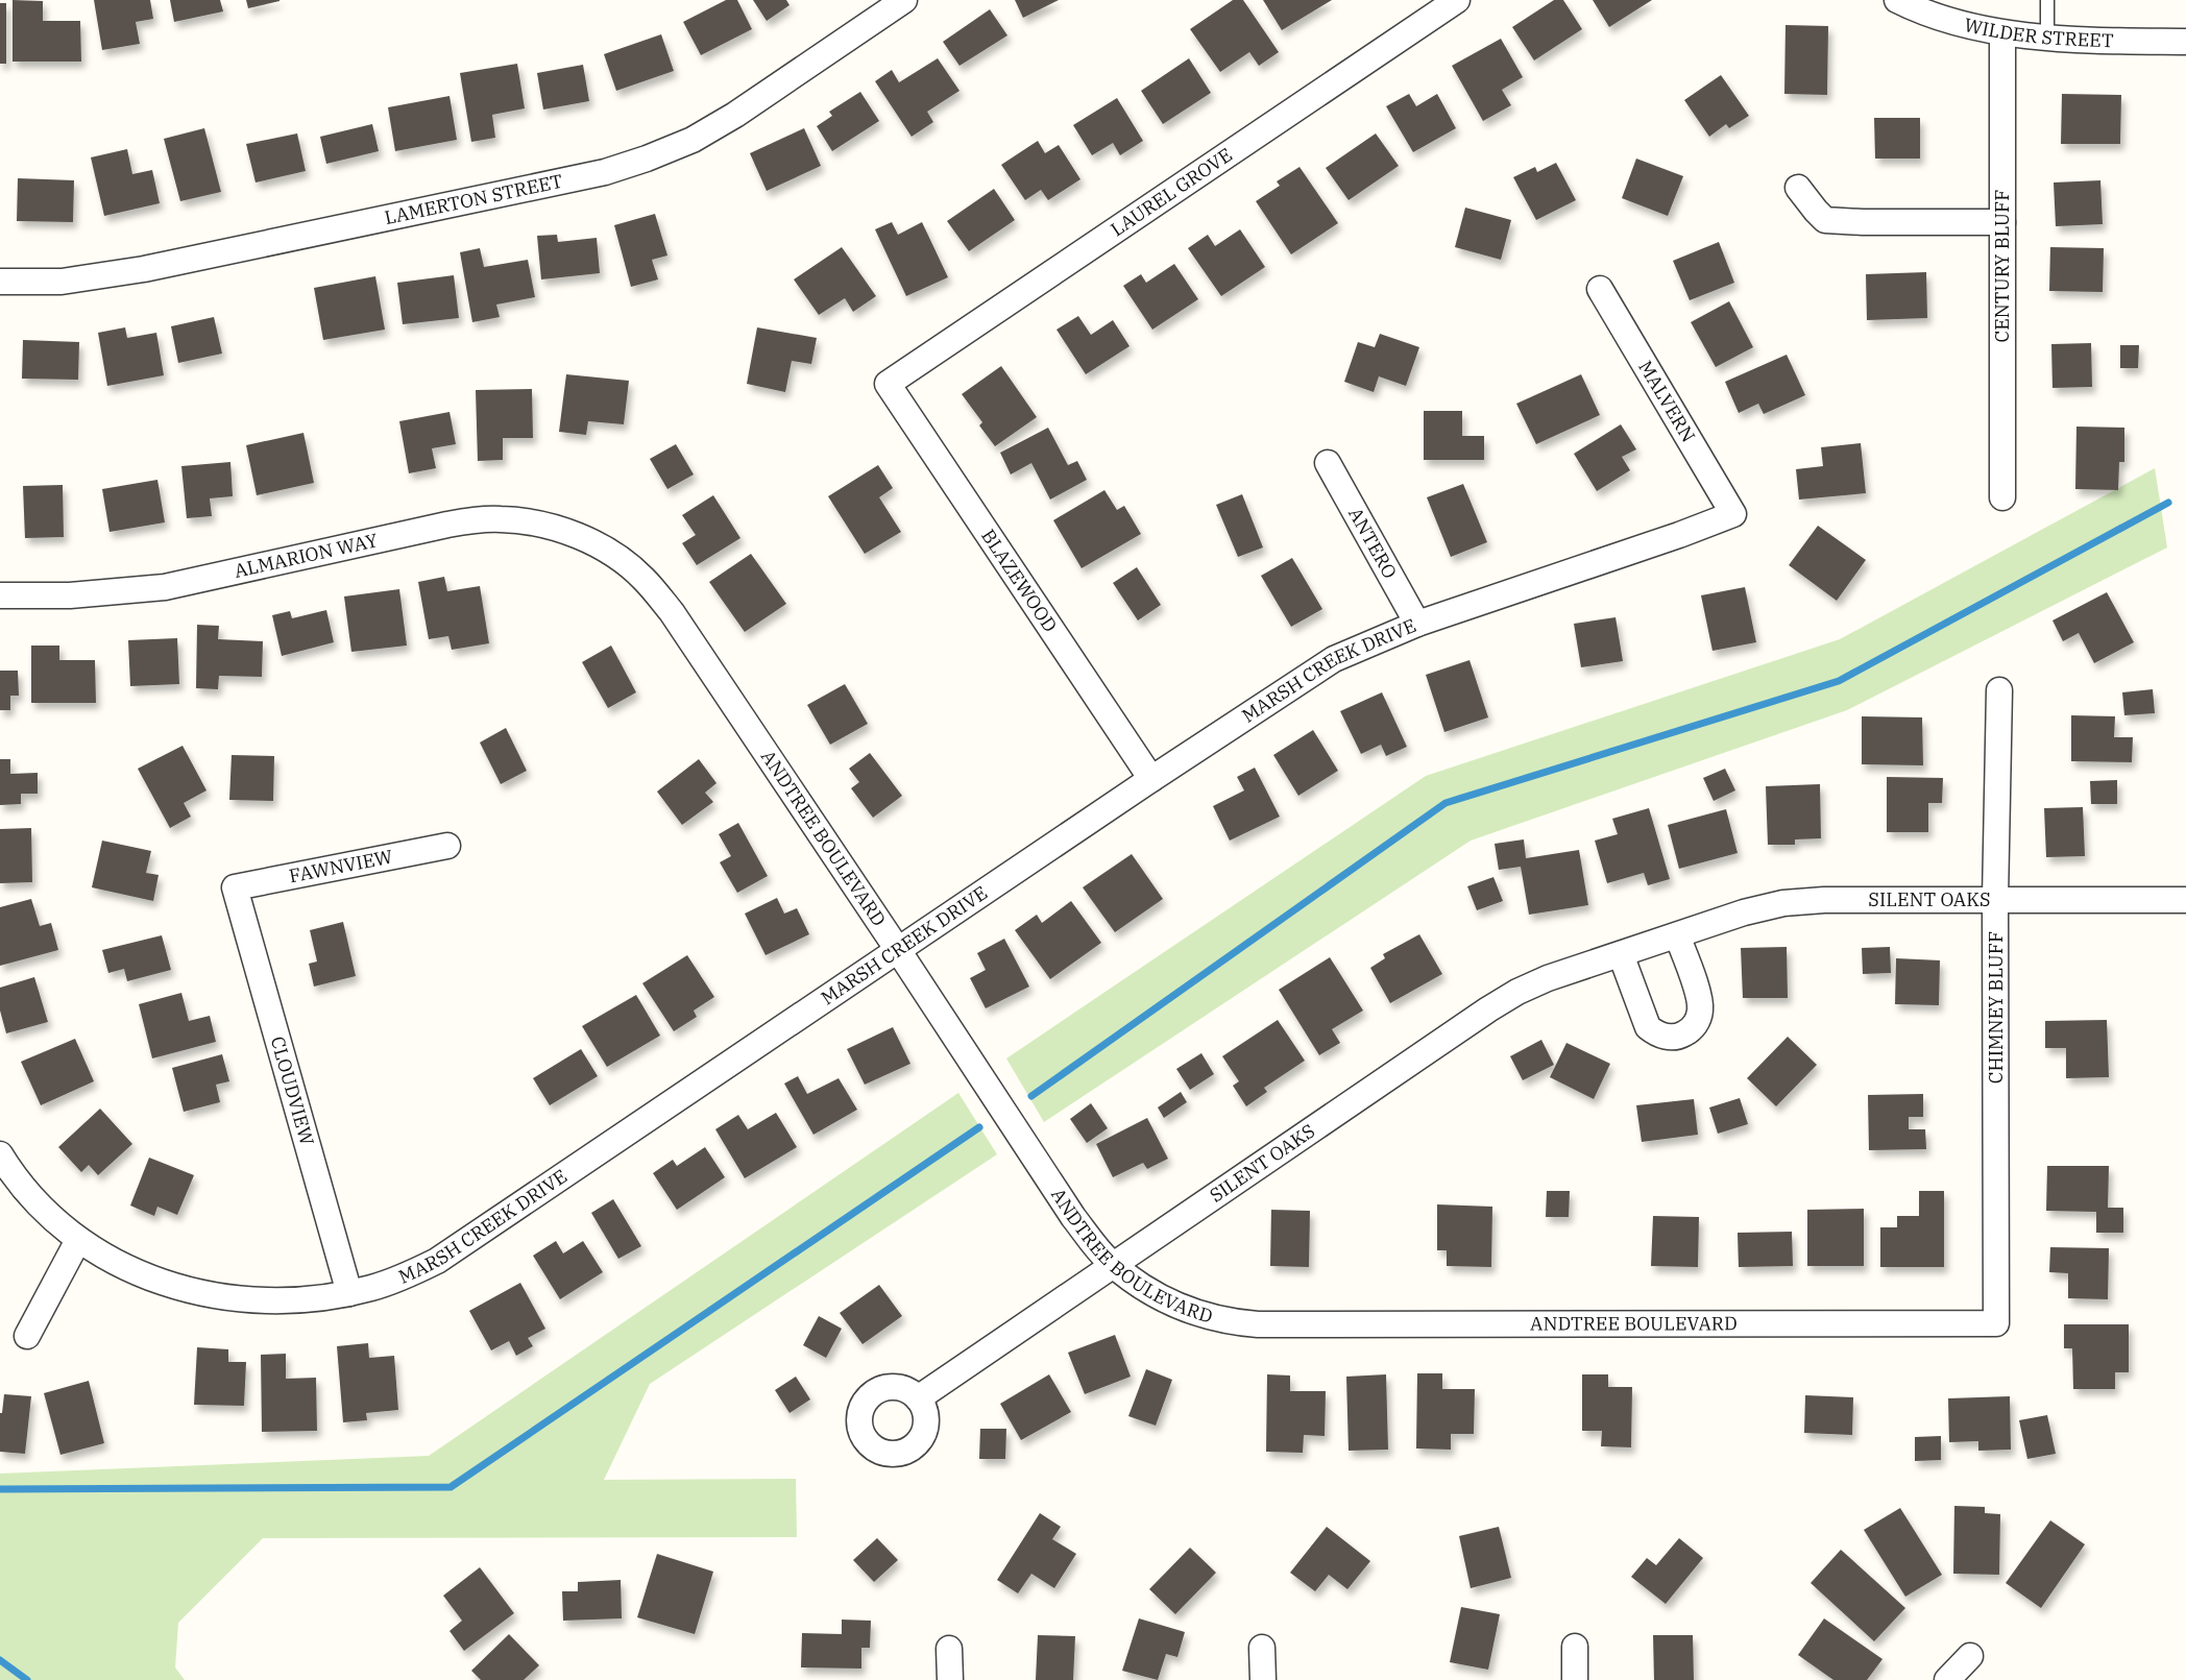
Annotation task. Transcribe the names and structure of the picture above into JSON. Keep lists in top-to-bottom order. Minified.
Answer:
{"streets":{"street":["WILDER STREET","LAUREL GROVE","LAMERTON STREET","CENTURY BLUFF","MALVERN","ANTERO","ALMARION WAY","BLAZEWOOD","MARSH CREEK DRIVE","ANDTREE BOULEVARD","FAWNVIEW","SILENT OAKS","CHIMNEY BLUFF","CLOUDVIEW"]},"crossings":[["WILDER STREET","CENTURY BLUFF"],["LAUREL GROVE","BLAZEWOOD"],["MALVERN","MARSH CREEK DRIVE"],["ANTERO","MARSH CREEK DRIVE"],["ALMARION WAY","ANDTREE BOULEVARD"],["BLAZEWOOD","MARSH CREEK DRIVE"],["MARSH CREEK DRIVE","ANDTREE BOULEVARD"],["MARSH CREEK DRIVE","CLOUDVIEW"],["ANDTREE BOULEVARD","SILENT OAKS"],["ANDTREE BOULEVARD","CHIMNEY BLUFF"],["FAWNVIEW","CLOUDVIEW"],["SILENT OAKS","CHIMNEY BLUFF"]]}
